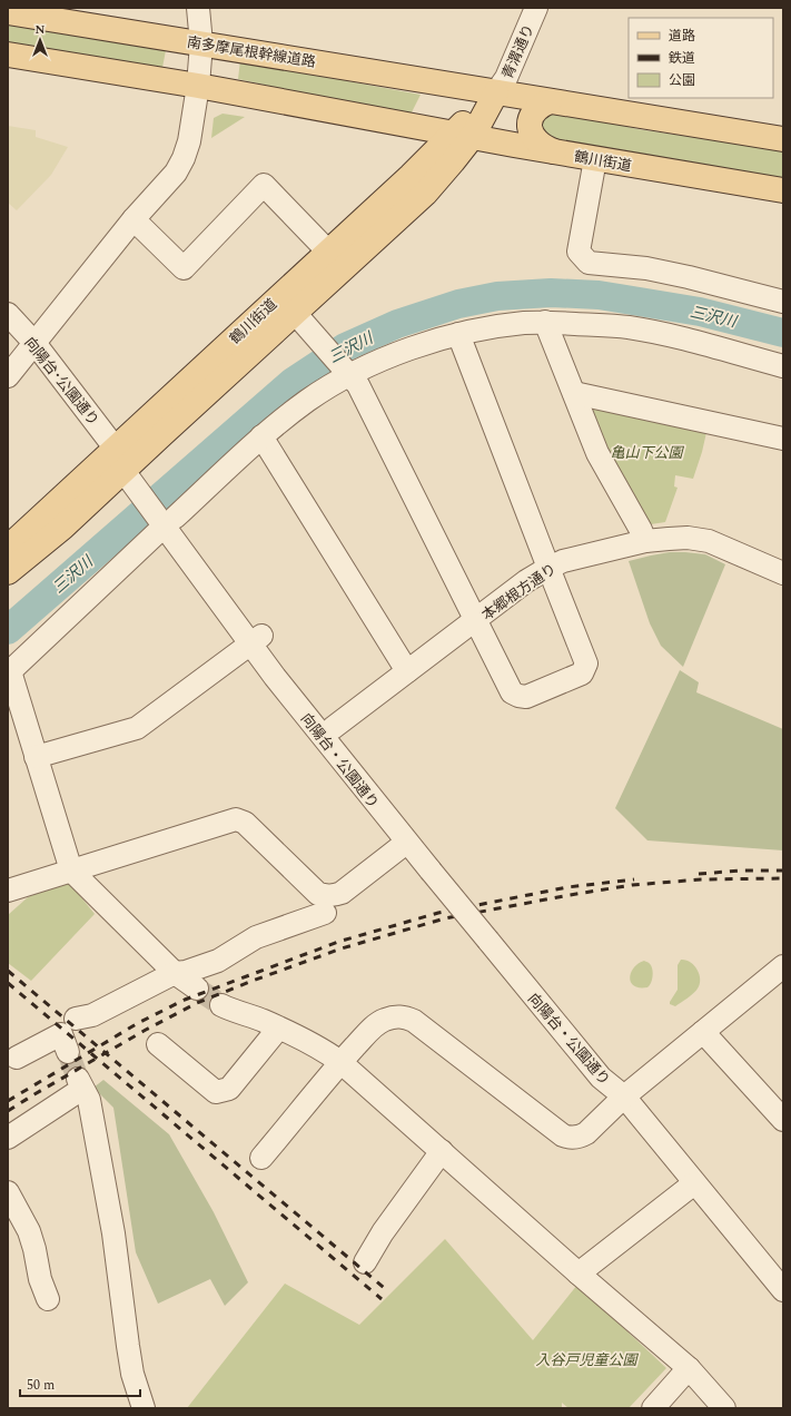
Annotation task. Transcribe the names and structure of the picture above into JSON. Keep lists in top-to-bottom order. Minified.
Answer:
{"streets":{"main road":["南多摩尾根幹線道路","鶴川街道"],"street":["青渭通り","向陽台･公園通り","本郷根方通り","向陽台・公園通り"]},"crossings":[["南多摩尾根幹線道路","青渭通り"],["南多摩尾根幹線道路","鶴川街道"],["青渭通り","鶴川街道"],["鶴川街道","向陽台･公園通り"],["鶴川街道","向陽台・公園通り"],["向陽台･公園通り","向陽台・公園通り"],["本郷根方通り","向陽台・公園通り"]],"water":["三沢川"],"parks":["亀山下公園","入谷戸児童公園"],"legend":["道路","鉄道","公園"],"scale_bar":"50 m","north":"top"}
